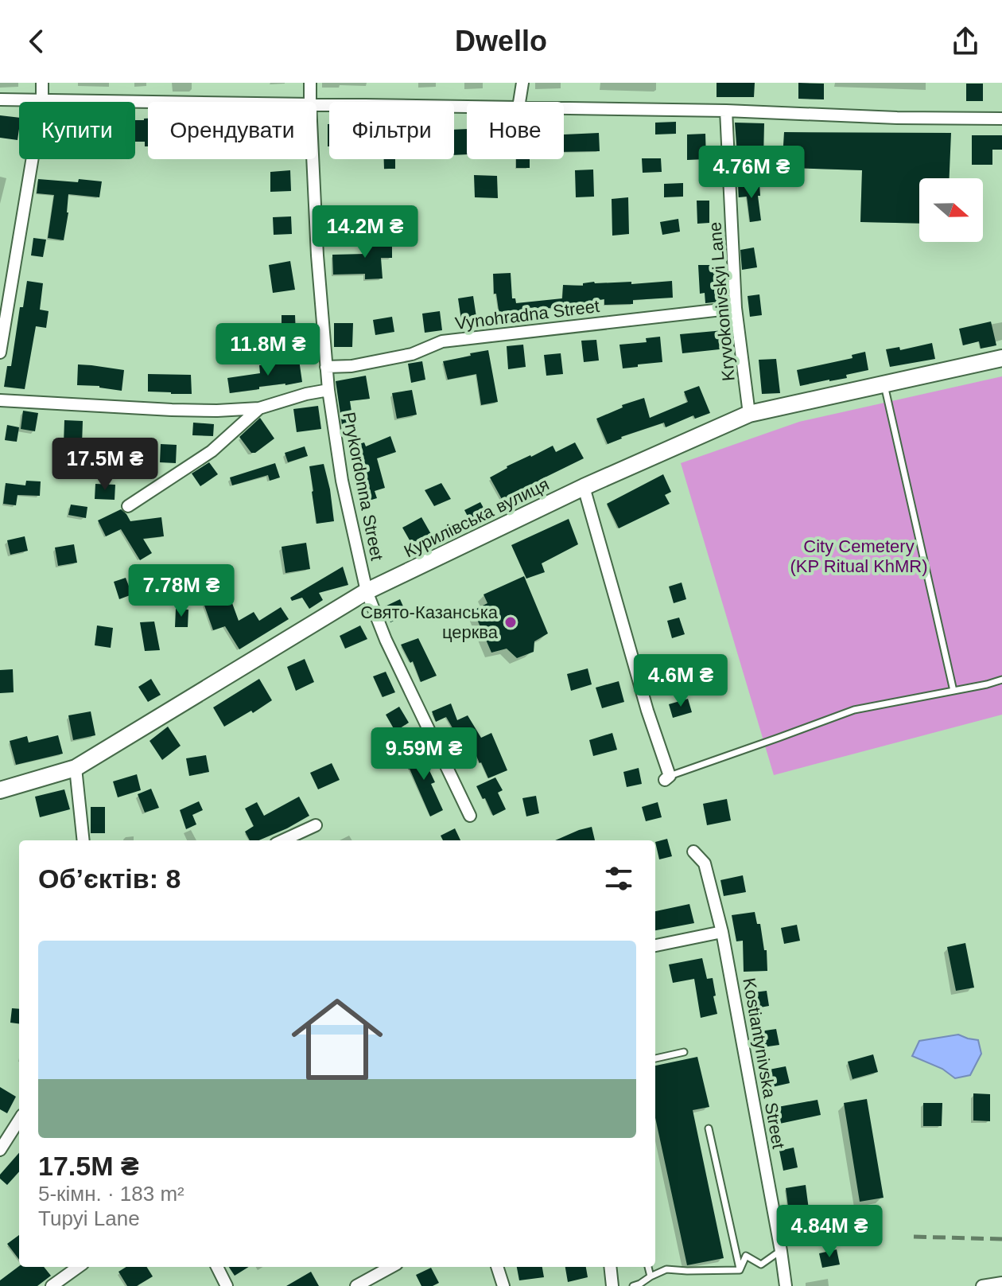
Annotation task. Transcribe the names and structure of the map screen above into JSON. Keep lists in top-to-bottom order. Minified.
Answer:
{"streets":{"main road":["Курилівська вулиця"],"street":["Kryvokonivskyi Lane","Vynohradna Street","Prykordonna Street","Kostiantynivska Street"]},"crossings":[["Kryvokonivskyi Lane","Vynohradna Street"],["Kryvokonivskyi Lane","Курилівська вулиця"],["Vynohradna Street","Prykordonna Street"],["Prykordonna Street","Курилівська вулиця"]],"parks":["City Cemetery (KP Ritual KhMR)"],"places":["Свято-Казанська церква"],"north":"right","page":{"header":"Dwello","chip":["Купити","Орендувати","Фільтри","Нове"],"price":["4.76M ₴","14.2M ₴","11.8M ₴","17.5M ₴","7.78M ₴","4.6M ₴","9.59M ₴","4.84M ₴"],"heading":"Об’єктів: 8","list":[{"name":"17.5M ₴","note":"5-кімн. · 183 m² · Tupyi Lane"}]}}
